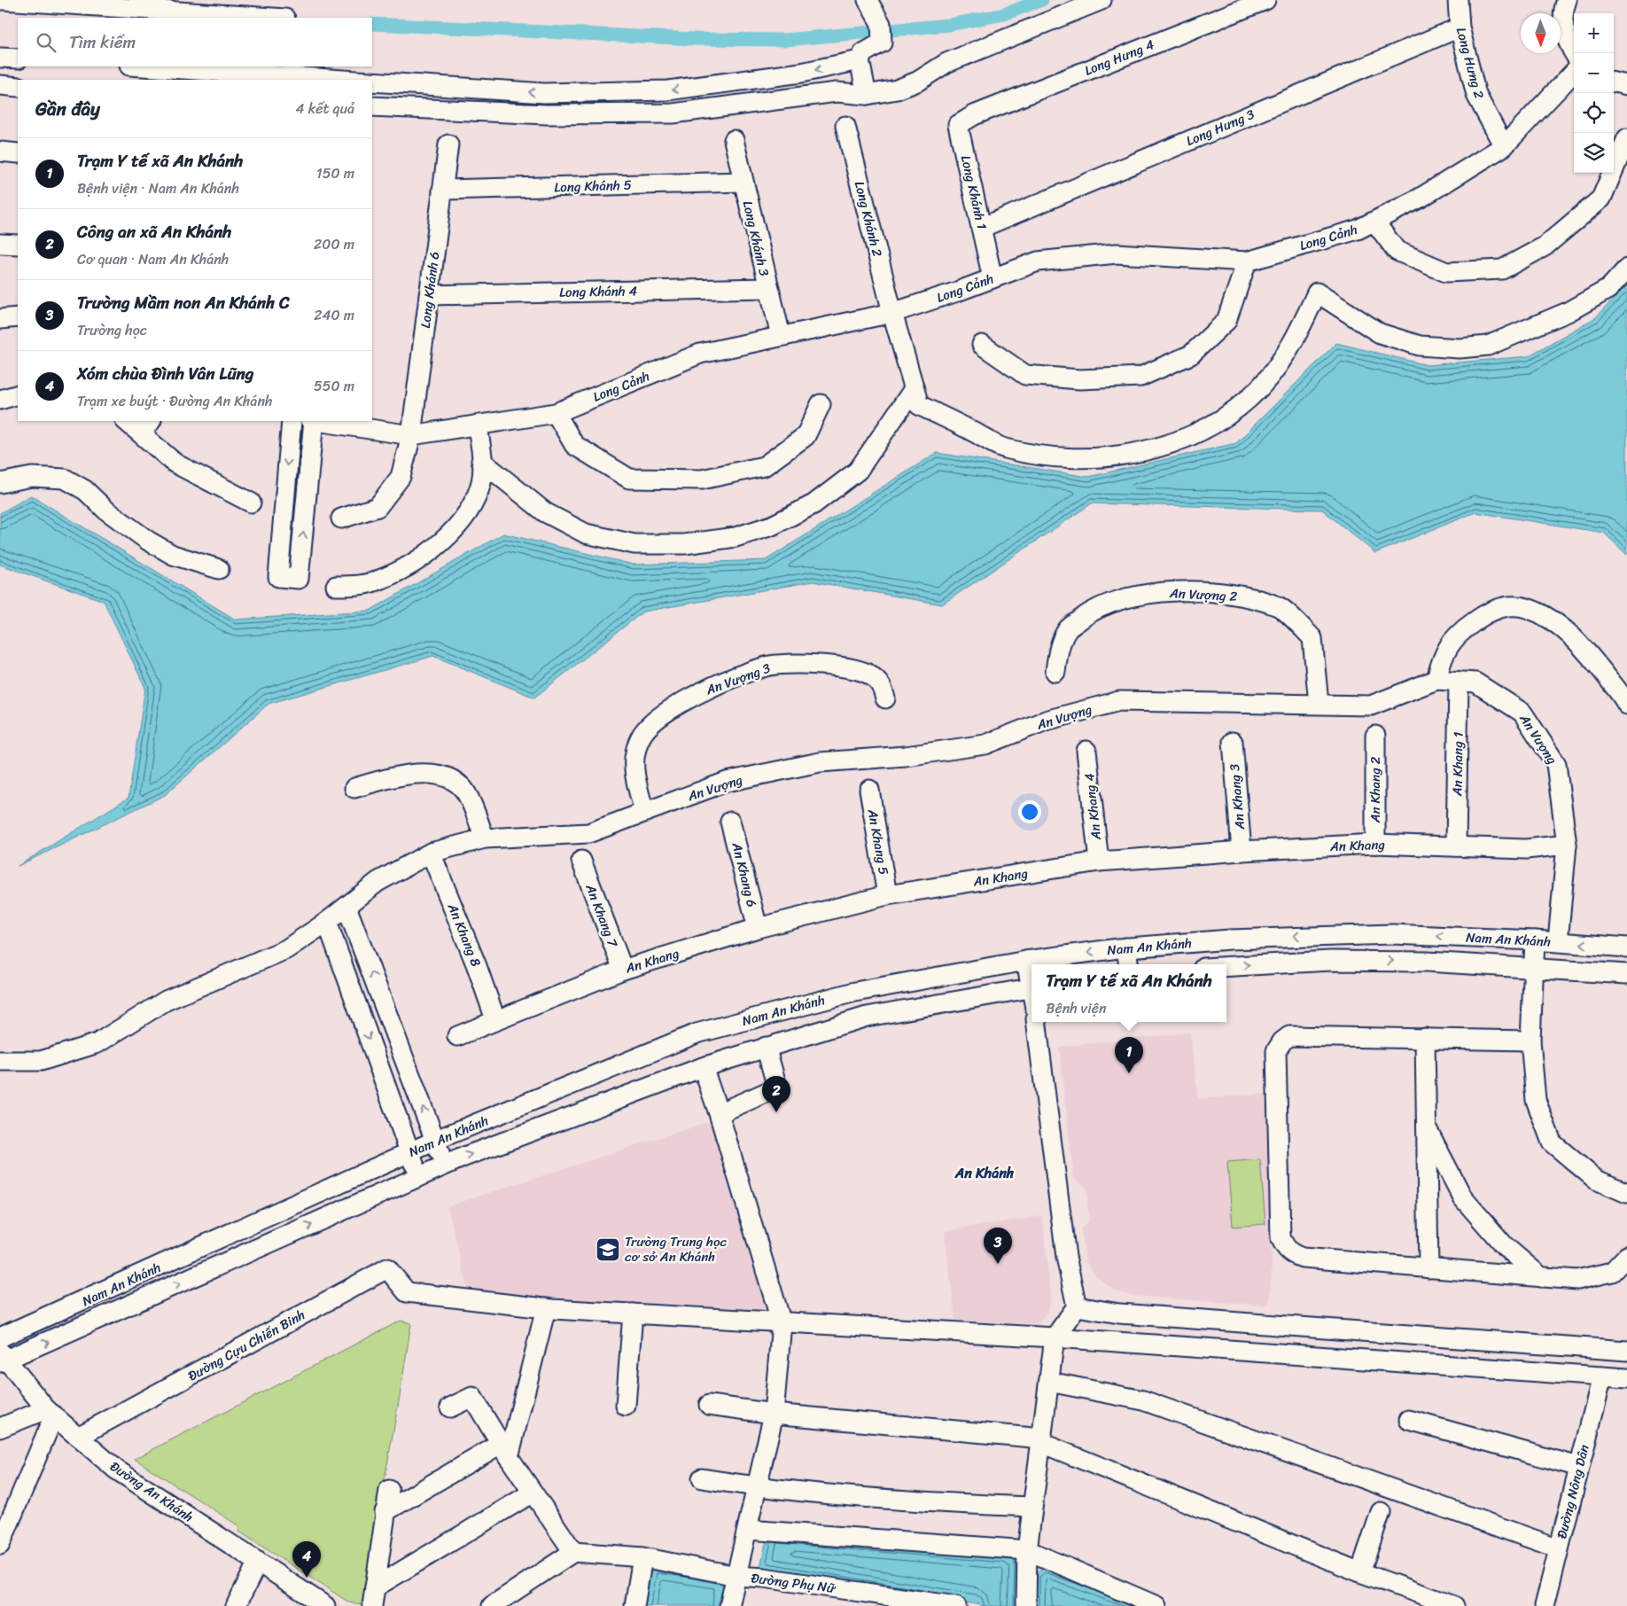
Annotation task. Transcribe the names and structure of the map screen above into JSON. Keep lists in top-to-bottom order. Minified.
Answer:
{"streets":{"street":["Long Hưng 4","Long Hưng 2","Long Hưng 3","Long Khánh 5","Long Khánh 1","Long Khánh 2","Long Cảnh","Long Khánh 3","Long Khánh 6","Long Khánh 4","An Vượng 2","An Vượng 3","An Vượng","An Khang 1","An Khang 2","An Khang 3","An Khang 4","An Khang 5","An Khang","An Khang 6","An Khang 7","An Khang 8","Nam An Khánh","Đường Cựu Chiến Binh","Đường An Khánh","Đường Nông Dân","Đường Phụ Nữ"]},"crossings":[["Long Hưng 4","Long Khánh 1"],["Long Hưng 2","Long Hưng 3"],["Long Hưng 2","Long Cảnh"],["Long Hưng 3","Long Khánh 1"],["Long Khánh 5","Long Khánh 3"],["Long Khánh 5","Long Khánh 6"],["Long Khánh 1","Long Cảnh"],["Long Khánh 2","Long Cảnh"],["Long Cảnh","Long Khánh 3"],["Long Cảnh","Long Khánh 6"],["Long Khánh 3","Long Khánh 4"],["Long Khánh 6","Long Khánh 4"],["An Vượng 2","An Vượng"],["An Vượng 3","An Vượng"],["An Vượng","An Khang 1"],["An Vượng","An Khang"],["An Vượng","An Khang 8"],["An Vượng","Nam An Khánh"],["An Khang 1","An Khang"],["An Khang 2","An Khang"],["An Khang 3","An Khang"],["An Khang 4","An Khang"],["An Khang 5","An Khang"],["An Khang","An Khang 6"],["An Khang","An Khang 7"],["An Khang","An Khang 8"],["Nam An Khánh","Đường An Khánh"],["Đường Cựu Chiến Binh","Đường An Khánh"]],"districts":["An Khánh"],"places":{"school or university":["Trường Trung học cơ sở An Khánh"]},"north":"bottom","page":{"map_buttons":["+","−"],"search":"Tìm kiếm","heading":["Gần đây","4 kết quả"],"list":[{"mark":"1","name":"Trạm Y tế xã An Khánh","note":"Bệnh viện · Nam An Khánh","value":"150 m"},{"mark":"2","name":"Công an xã An Khánh","note":"Cơ quan · Nam An Khánh","value":"200 m"},{"mark":"3","name":"Trường Mầm non An Khánh C","note":"Trường học","value":"240 m"},{"mark":"4","name":"Xóm chùa Đình Vân Lũng","note":"Trạm xe buýt · Đường An Khánh","value":"550 m"}],"popup":["Trạm Y tế xã An Khánh","Bệnh viện"],"pins":["1","2","3","4"]}}
